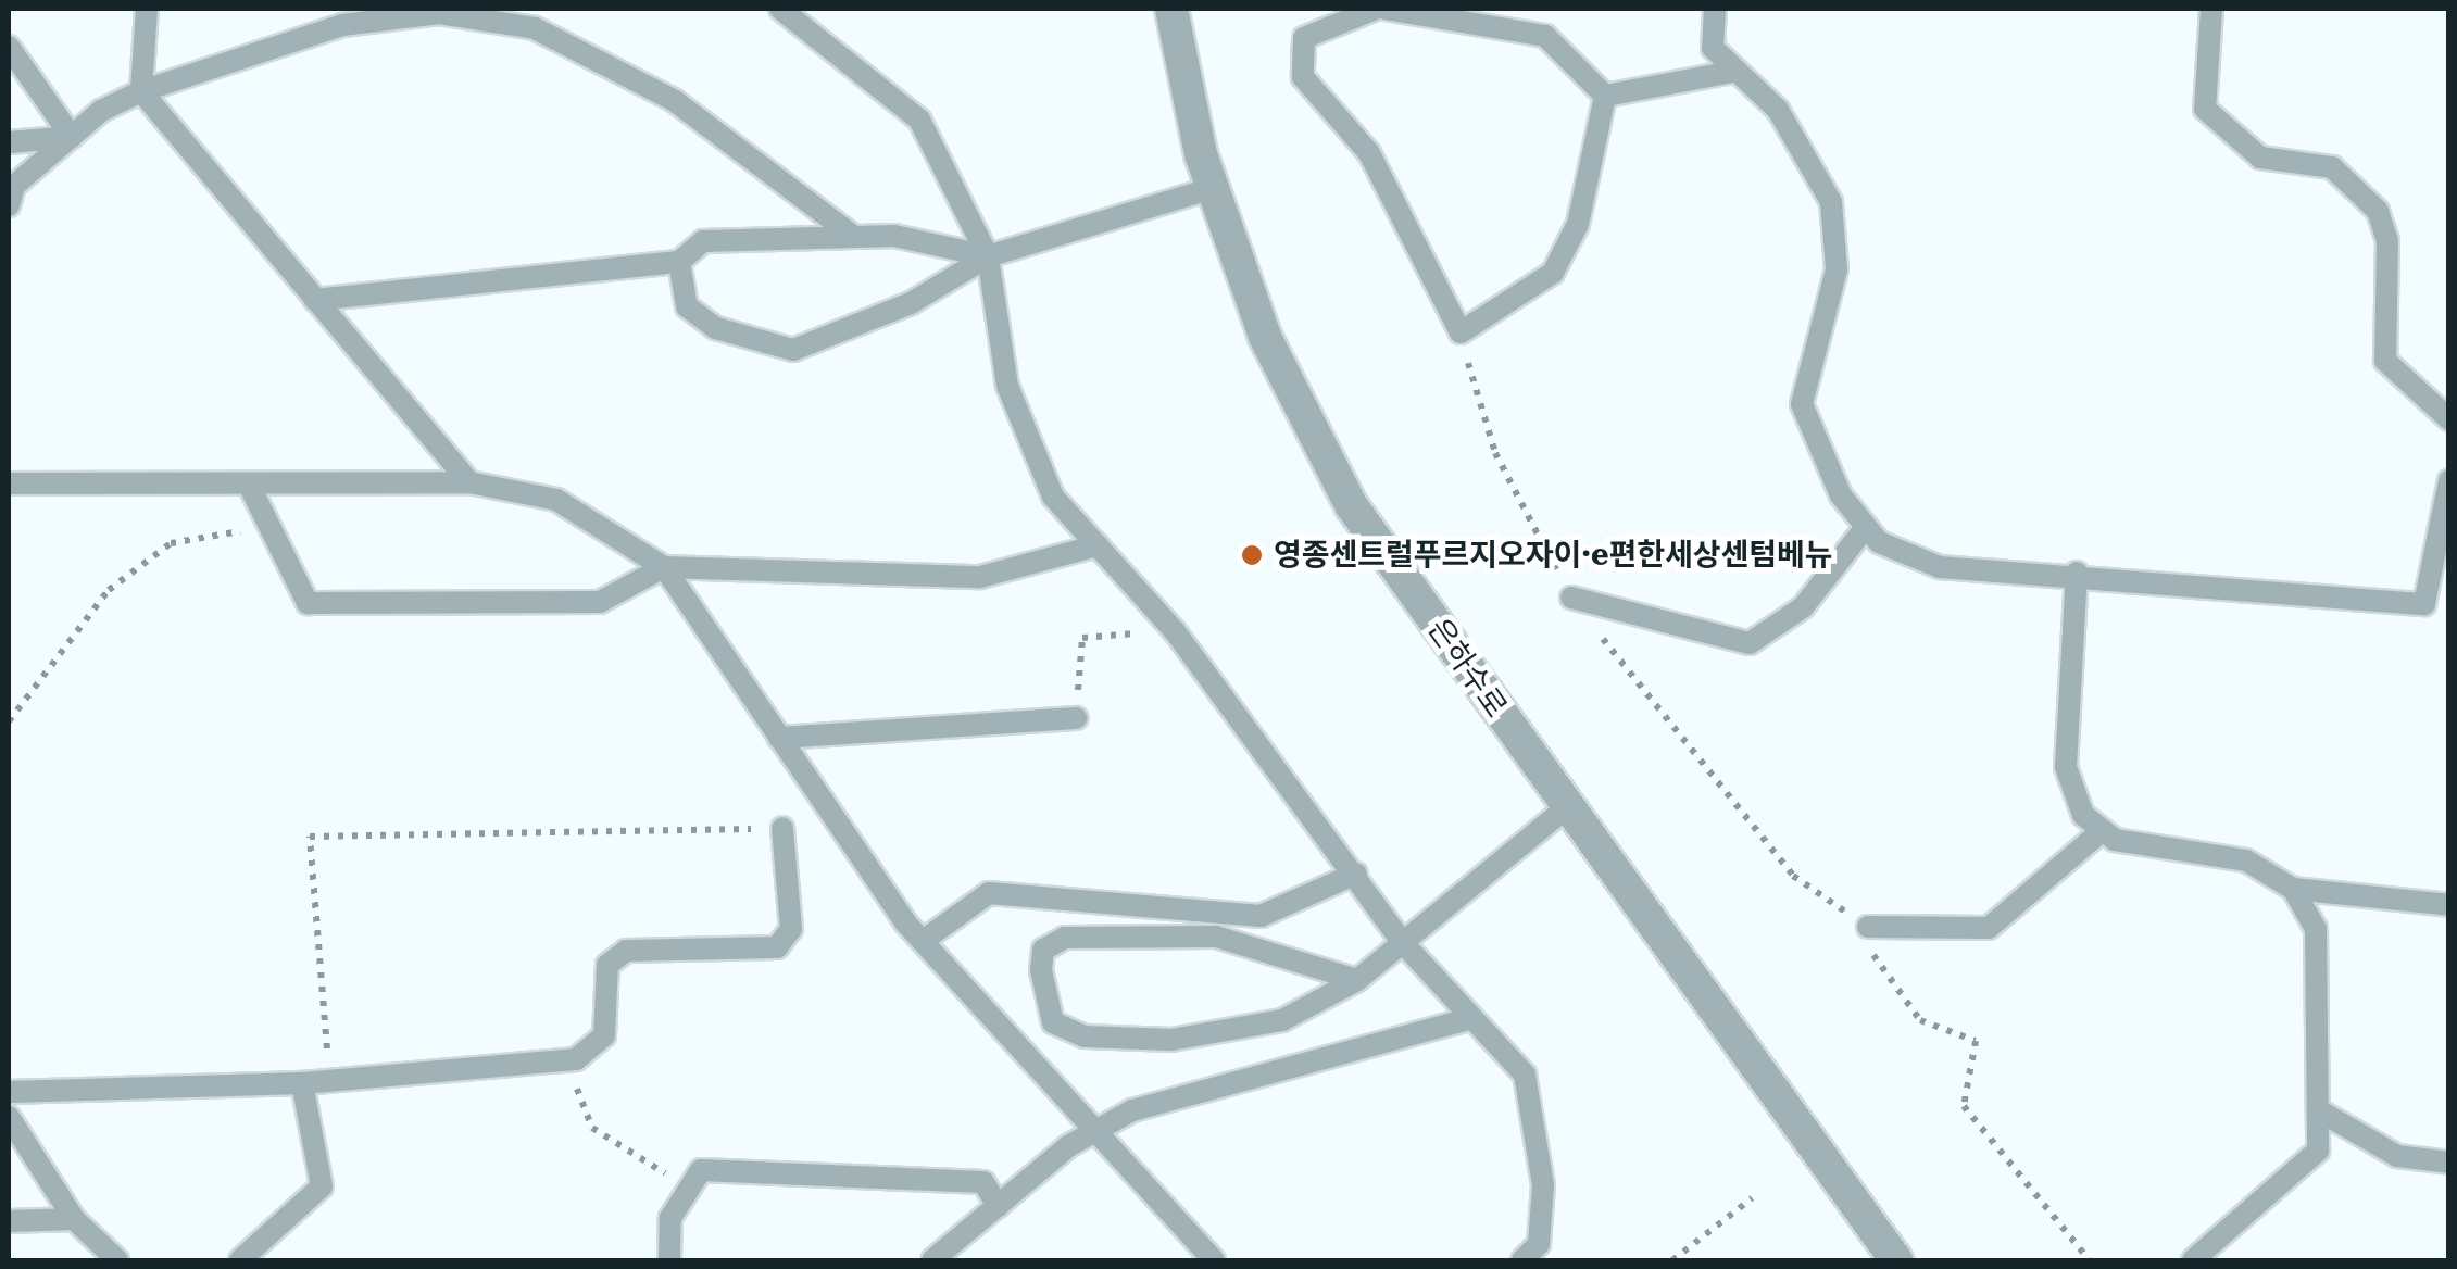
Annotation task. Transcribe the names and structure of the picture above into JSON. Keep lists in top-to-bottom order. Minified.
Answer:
{"streets":{"street":["은하수로"]},"places":["영종센트럴푸르지오자이·e편한세상센텀베뉴"]}
